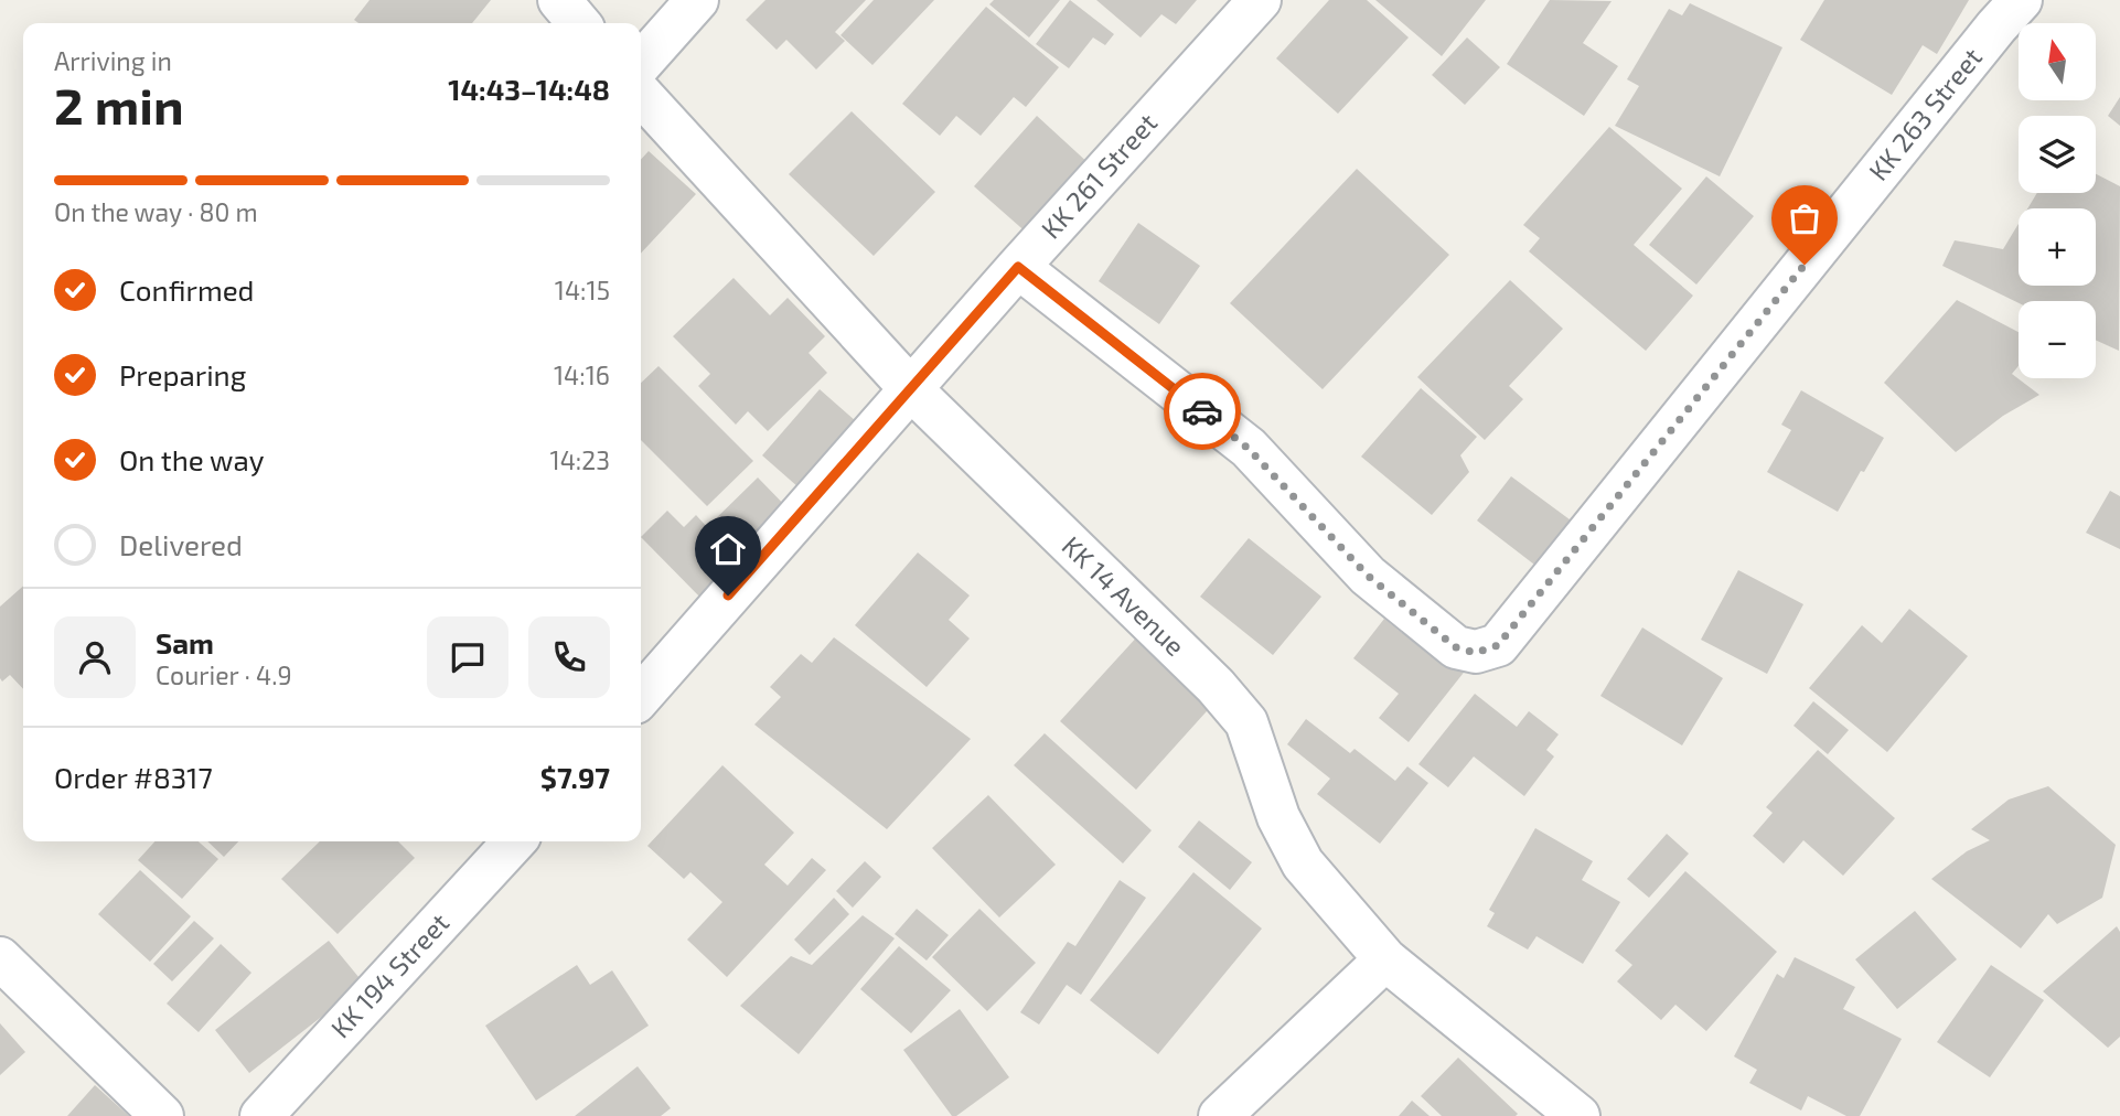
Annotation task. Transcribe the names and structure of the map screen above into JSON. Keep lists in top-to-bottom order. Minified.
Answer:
{"streets":{"street":["KK 263 Street","KK 261 Street","KK 14 Avenue","KK 194 Street"]},"crossings":[["KK 263 Street","KK 261 Street"],["KK 261 Street","KK 14 Avenue"]],"north":"top","page":{"map_buttons":["+","−"],"heading":["2 min","Arriving in","14:43–14:48"],"panel":["Sam","Courier · 4.9","Order #8317","$7.97"],"bar":"On the way · 80 m","list":[["Confirmed","14:15"],["Preparing","14:16"],["On the way","14:23"],"Delivered"]}}
